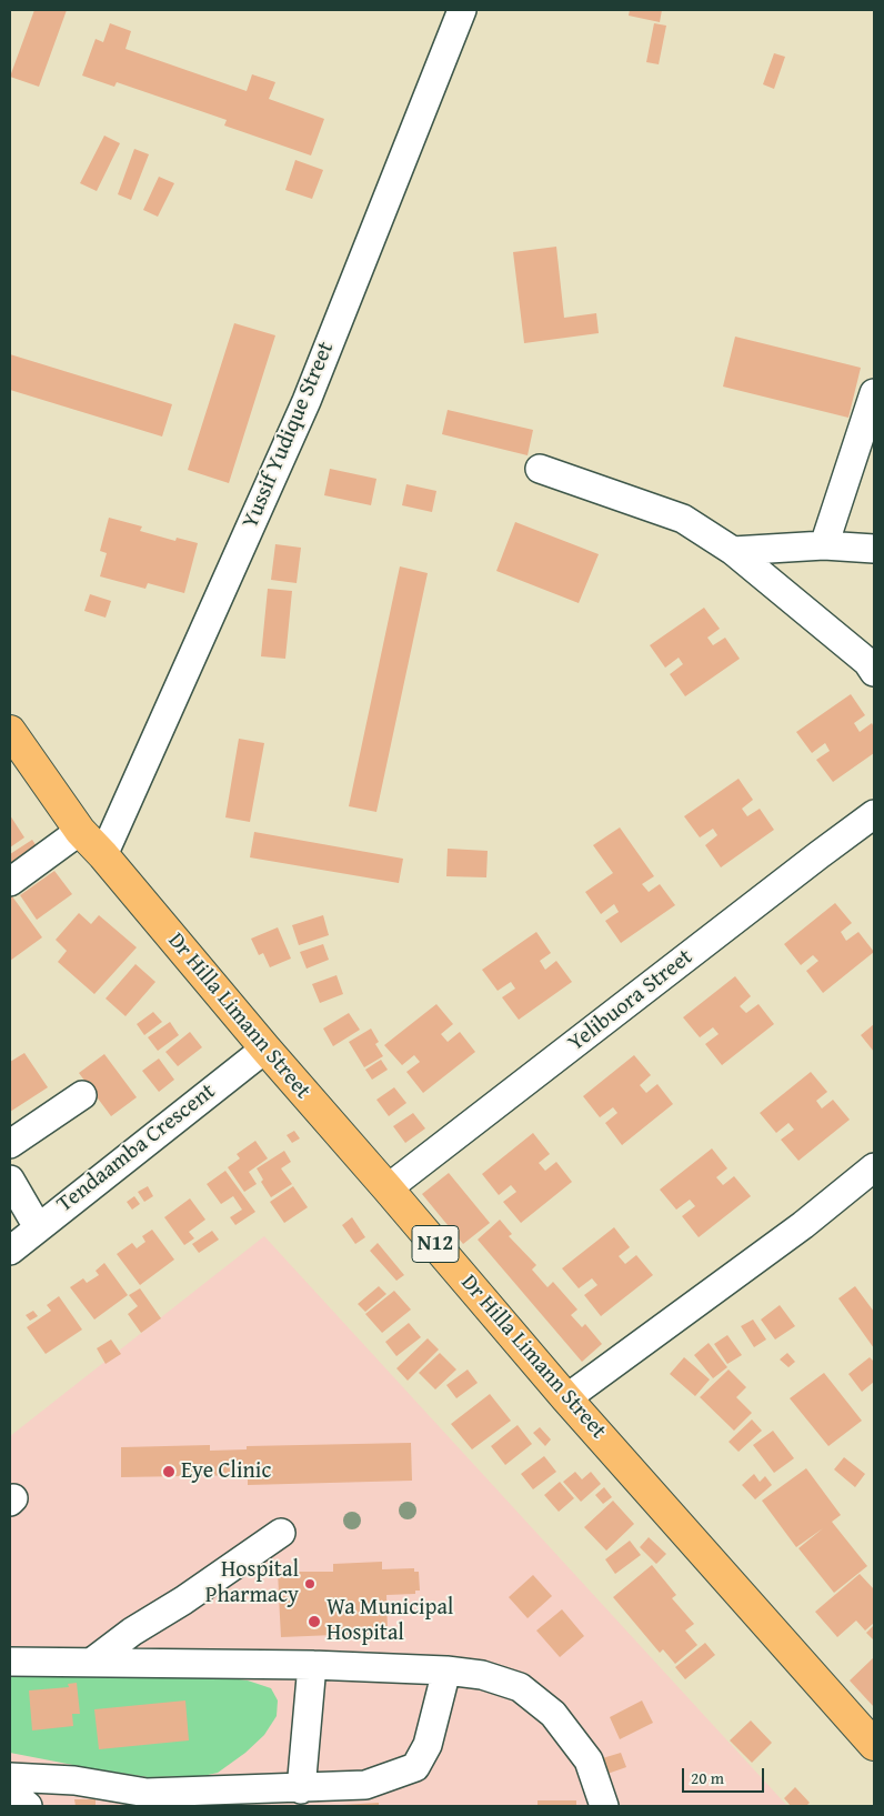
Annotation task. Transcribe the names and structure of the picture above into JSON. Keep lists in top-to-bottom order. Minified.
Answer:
{"streets":{"highway":["Dr Hilla Limann Street","N12"],"street":["Yussif Yudique Street","Yelibuora Street","Tendaamba Crescent"]},"crossings":[["Yussif Yudique Street","Dr Hilla Limann Street"],["Yelibuora Street","Dr Hilla Limann Street"],["Dr Hilla Limann Street","Tendaamba Crescent"]],"places":["Eye Clinic","Hospital Pharmacy","Wa Municipal Hospital"],"scale_bar":"20 m"}
